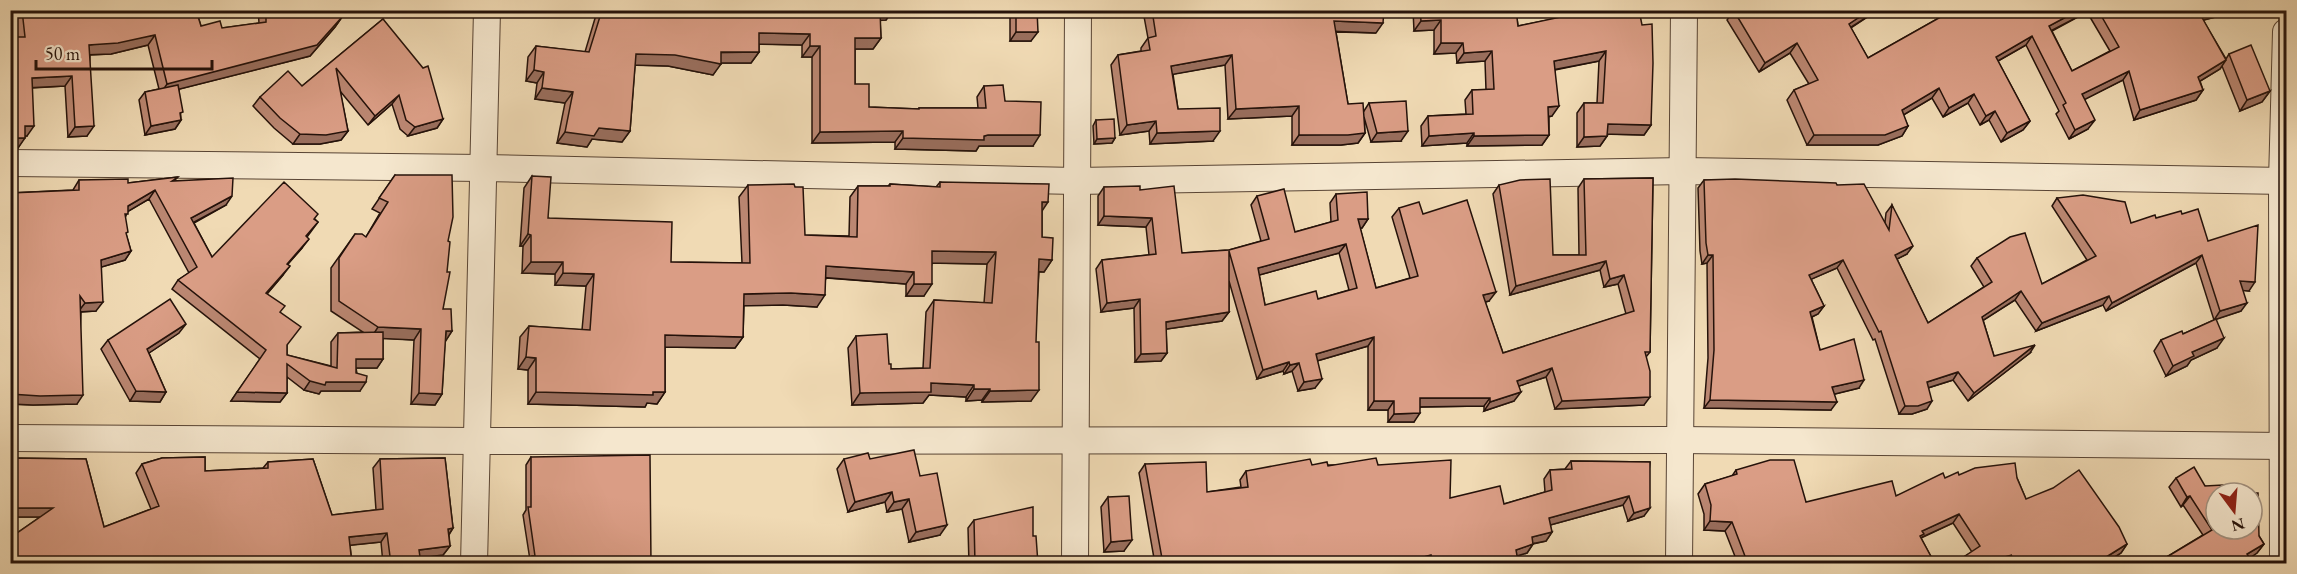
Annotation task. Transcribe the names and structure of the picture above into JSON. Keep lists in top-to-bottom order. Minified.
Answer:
{"scale_bar":"50 m","north":"bottom"}
